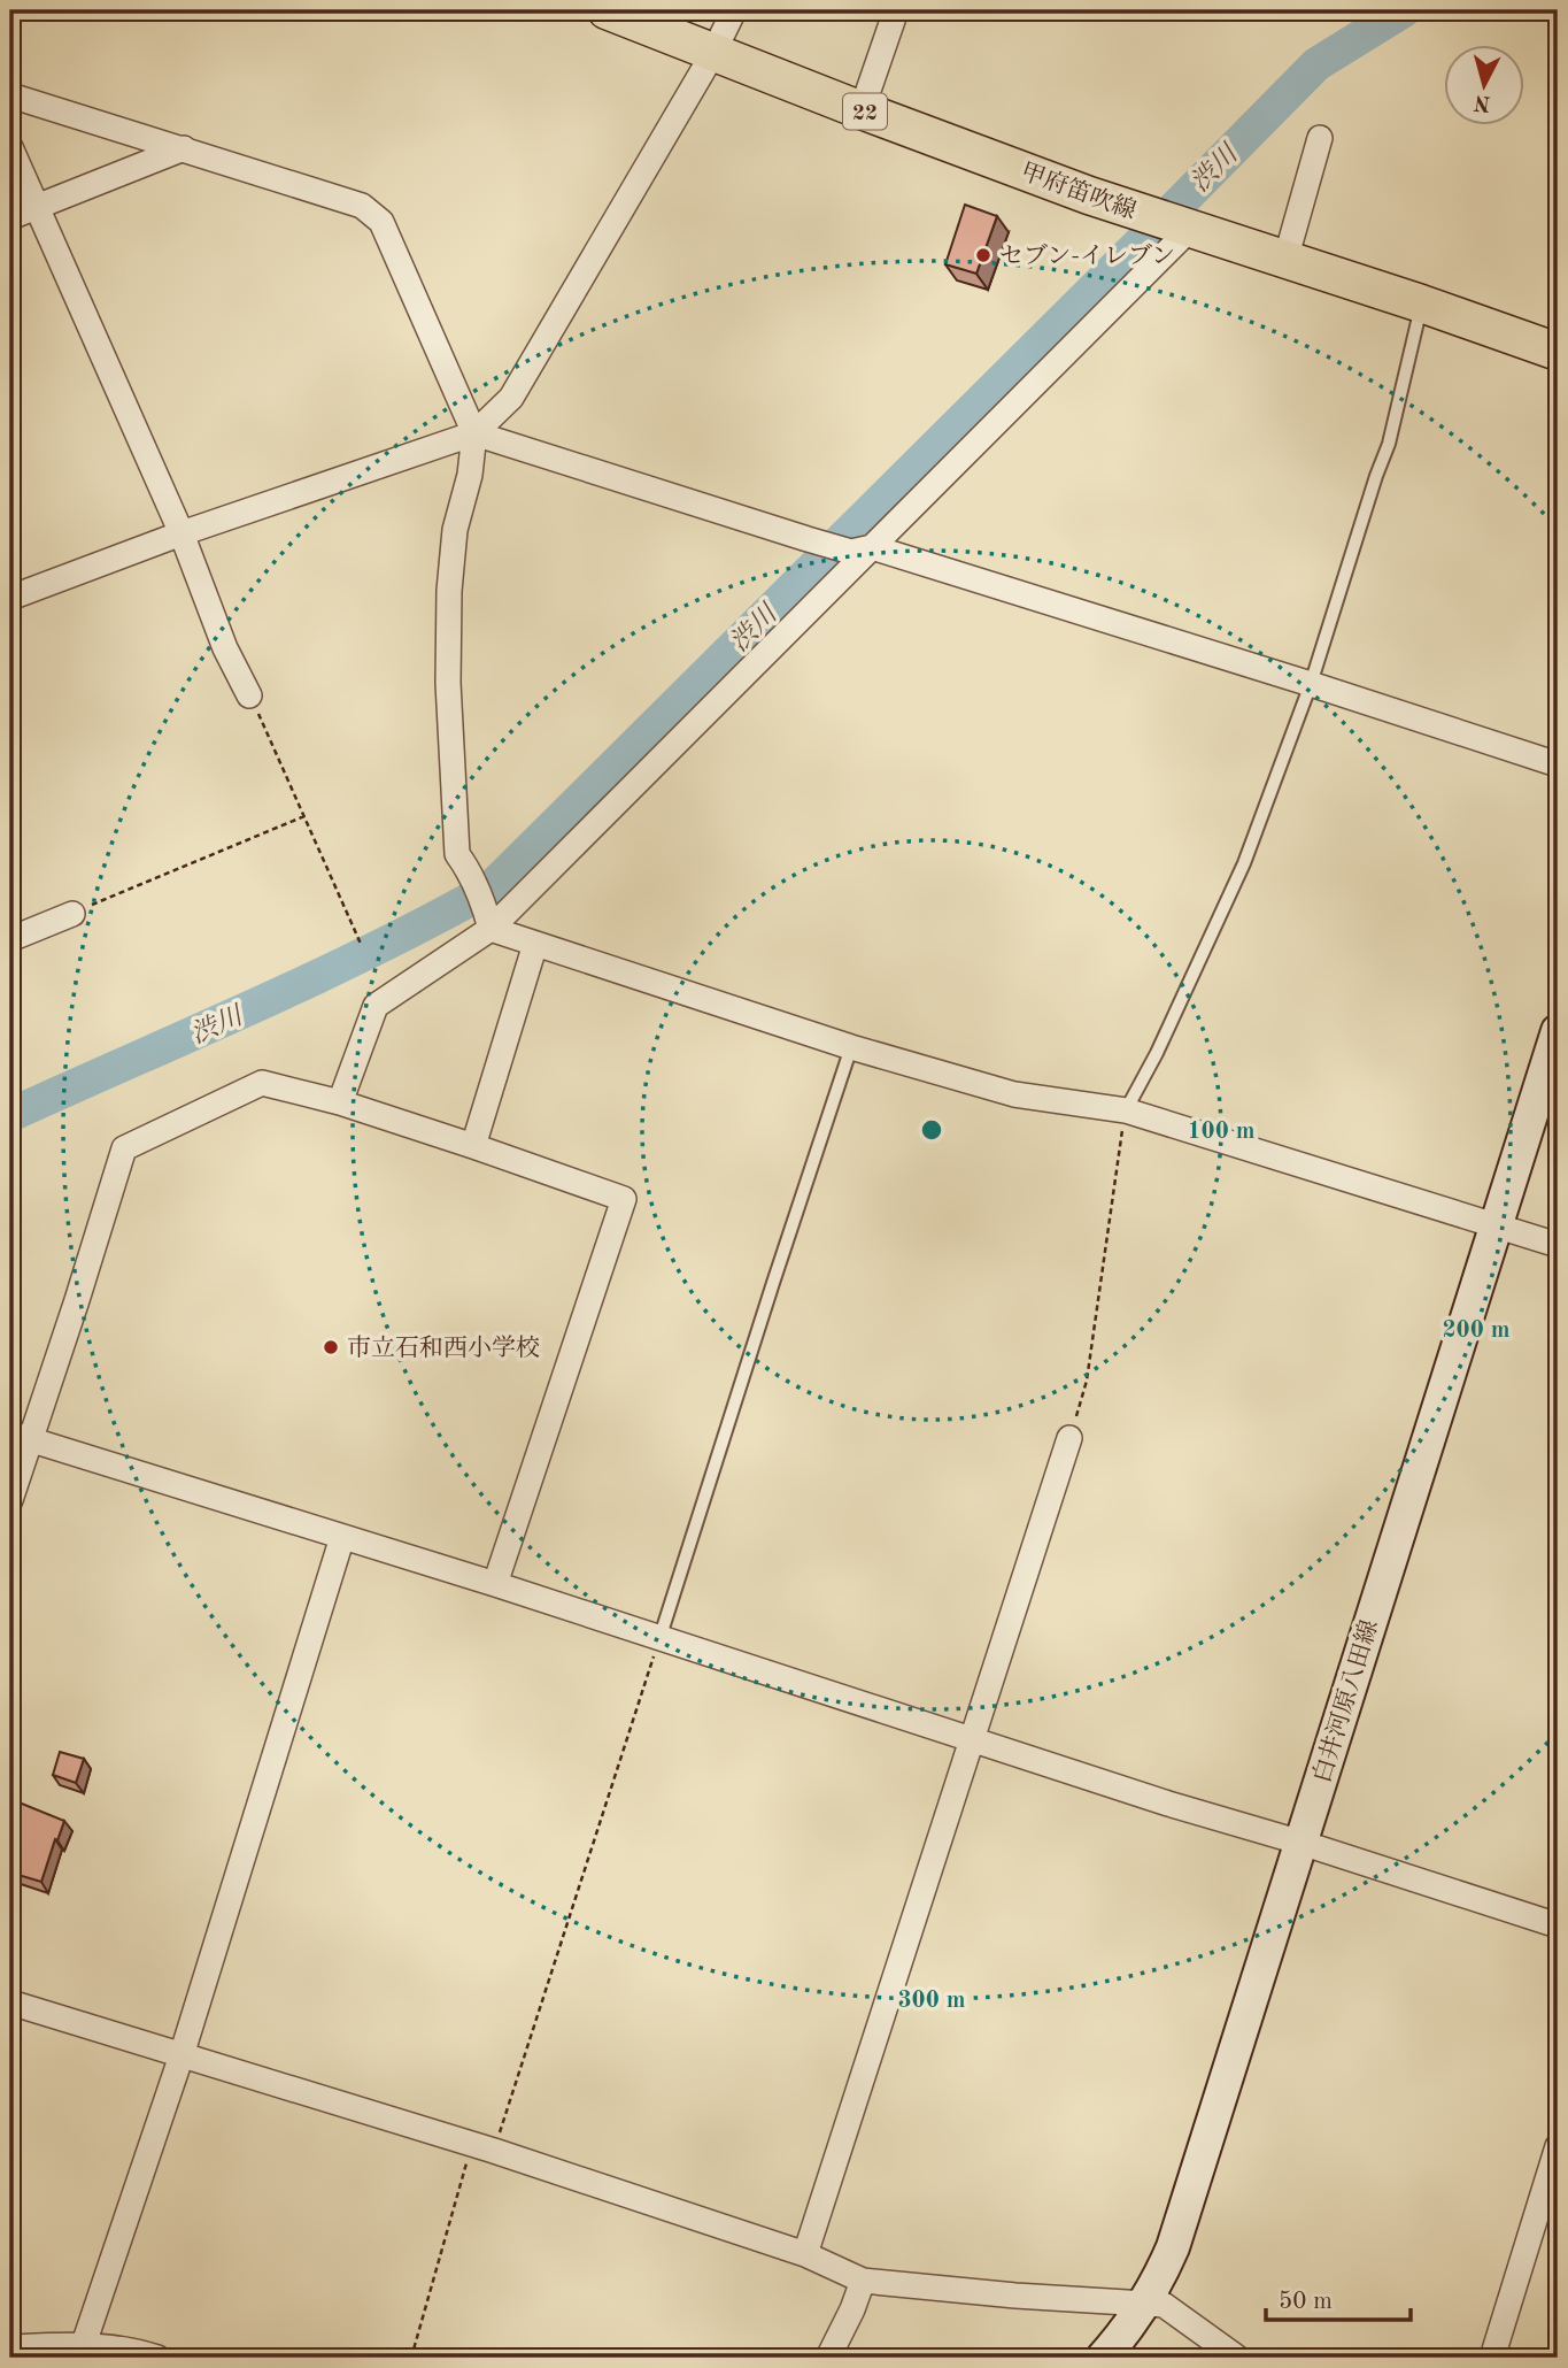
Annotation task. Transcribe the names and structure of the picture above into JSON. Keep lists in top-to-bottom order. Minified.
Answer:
{"streets":{"main road":["22","甲府笛吹線","白井河原八田線"]},"water":["渋川"],"places":["セブン-イレブン","市立石和西小学校"],"scale_bar":"50 m","north":"bottom","rings":["100 m","200 m","300 m"]}
